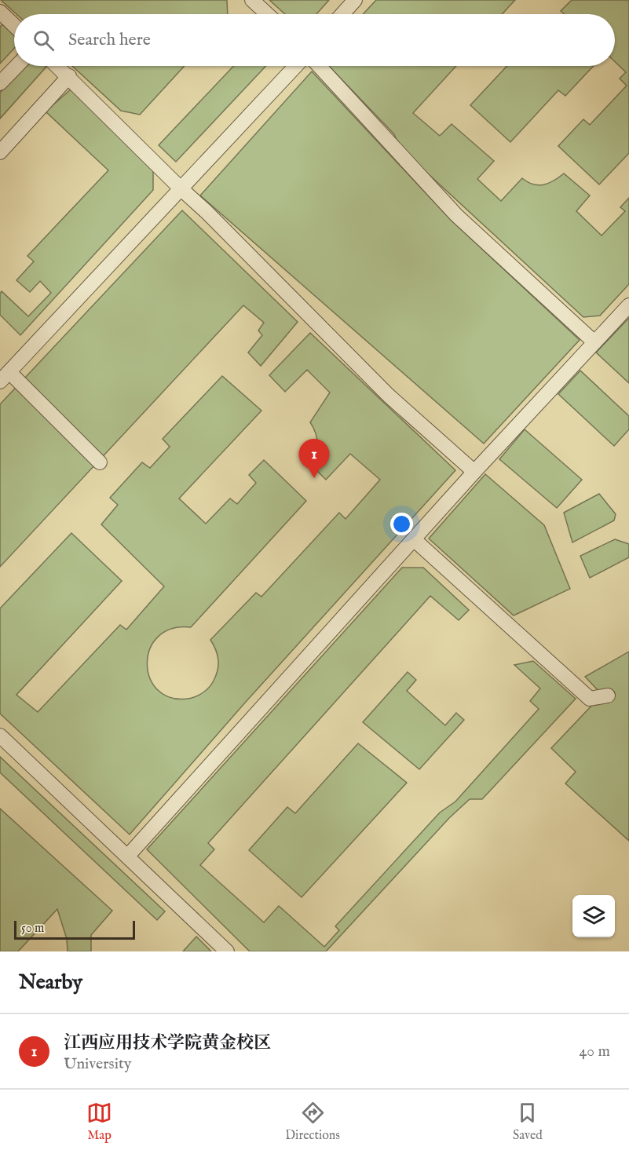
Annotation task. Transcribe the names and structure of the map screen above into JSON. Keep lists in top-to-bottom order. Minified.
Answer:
{"scale_bar":"50 m","page":{"search":"Search here","pins":"1","scale":"50 m","heading":"Nearby","list":[{"mark":"1","name":"江西应用技术学院黄金校区","note":"University","value":"40 m"}],"nav":["Map","Directions","Saved"]}}
